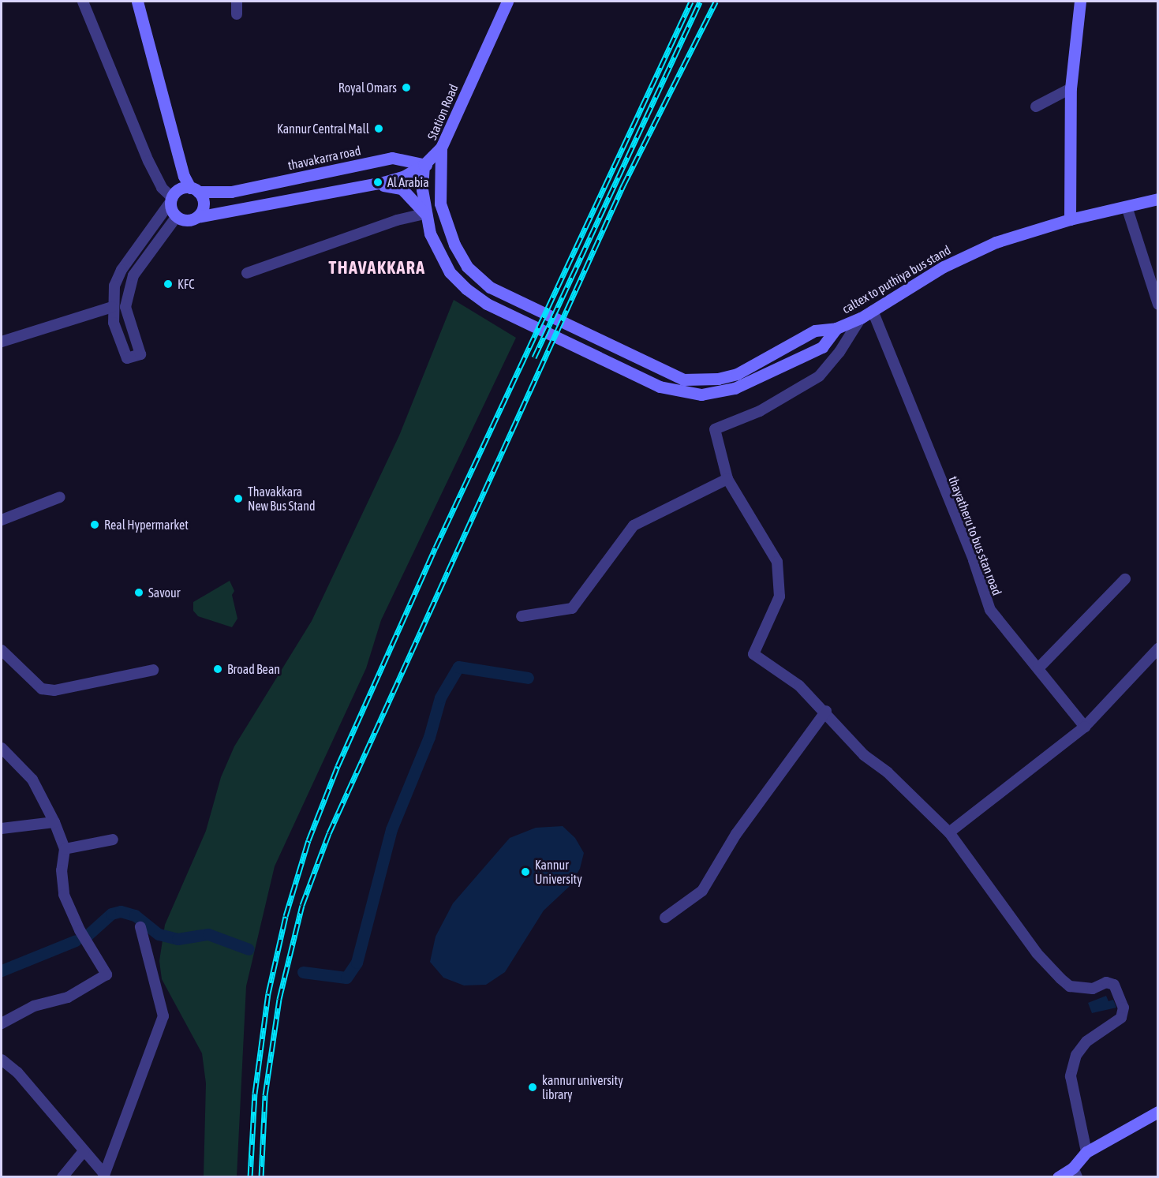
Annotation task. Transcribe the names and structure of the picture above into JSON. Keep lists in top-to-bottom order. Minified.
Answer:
{"streets":{"main road":["Station Road","thavakarra road","caltex to puthiya bus stand"],"street":["thayatheru to bus stan road"]},"crossings":[["Station Road","thavakarra road"],["Station Road","caltex to puthiya bus stand"],["caltex to puthiya bus stand","thayatheru to bus stan road"]],"districts":["THAVAKKARA"],"places":["Royal Omars","Kannur Central Mall","Al Arabia","KFC","Thavakkara New Bus Stand","Real Hypermarket","Savour","Broad Bean","Kannur University","kannur university library"]}
